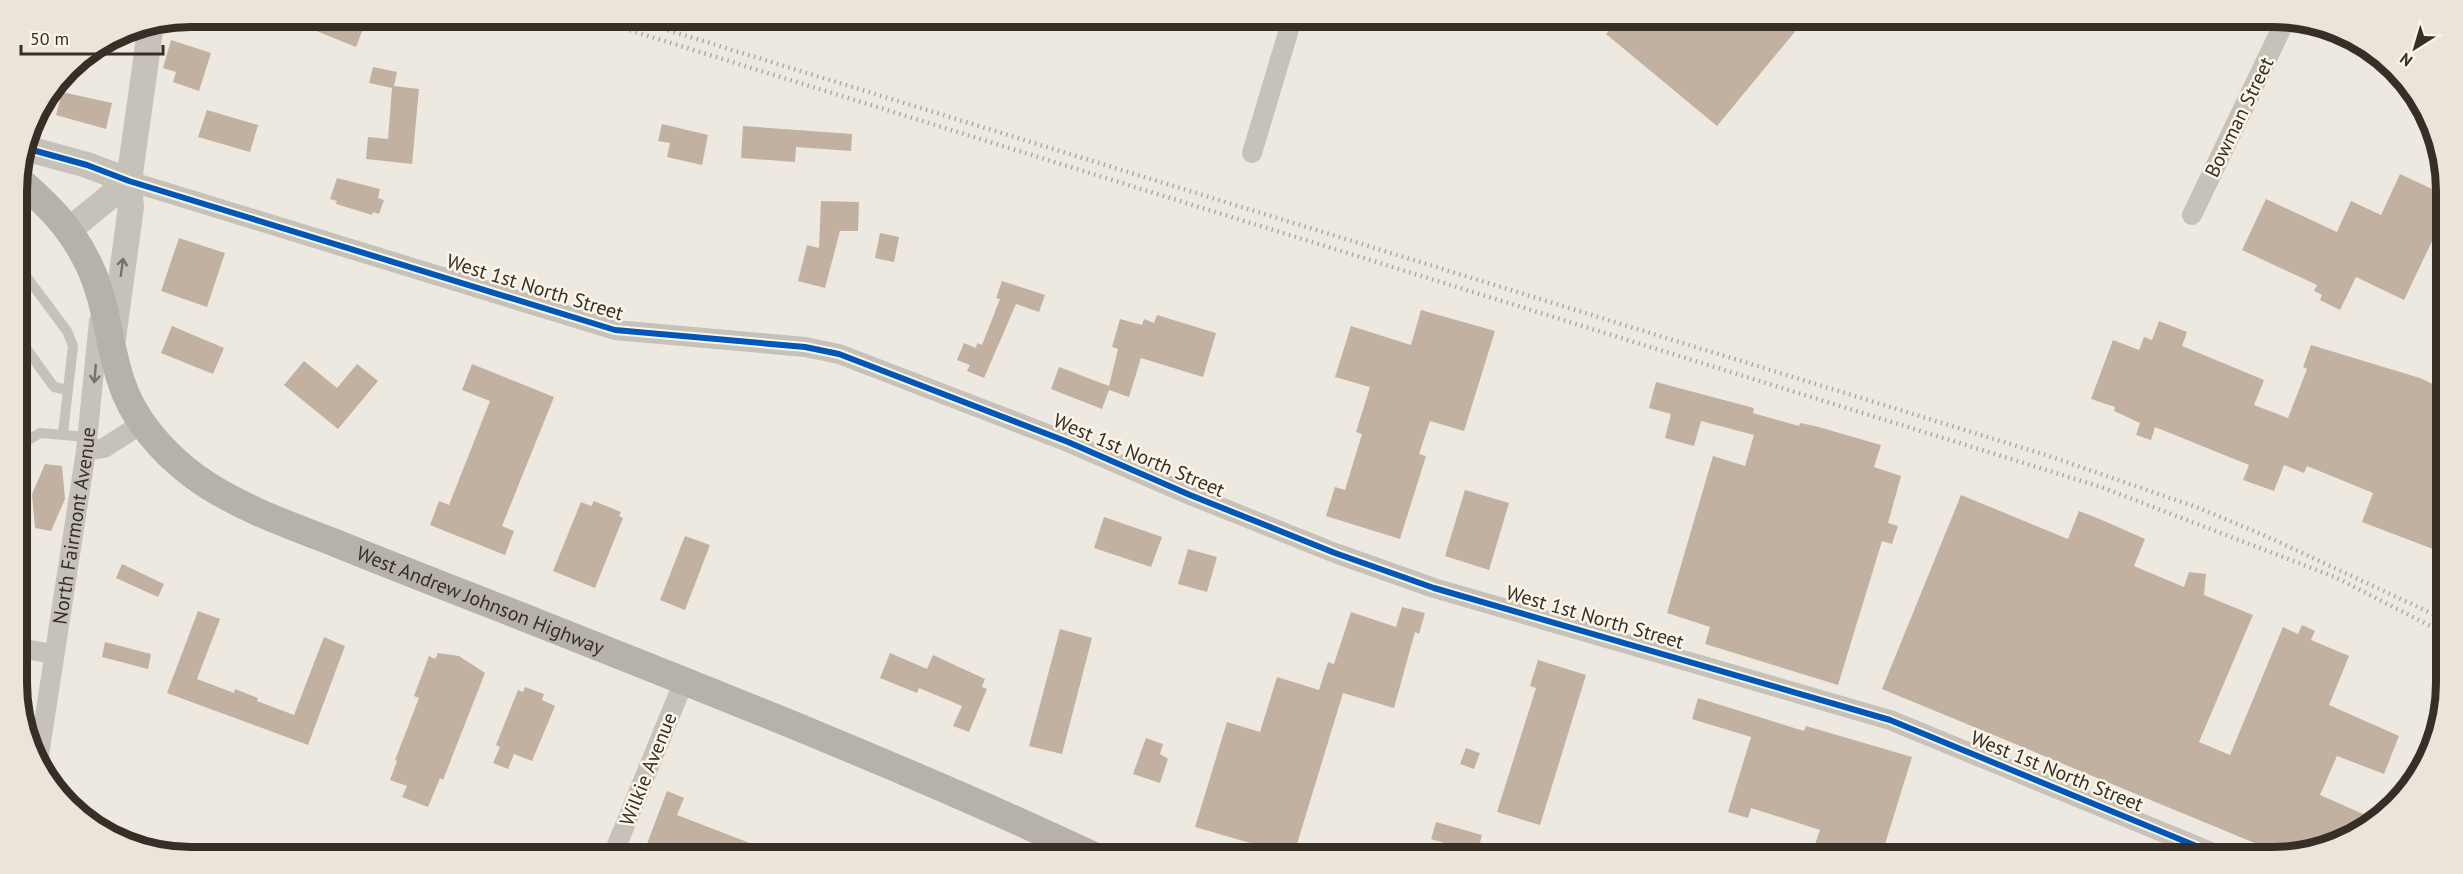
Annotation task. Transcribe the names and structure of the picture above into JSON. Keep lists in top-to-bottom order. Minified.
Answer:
{"streets":{"main road":["West Andrew Johnson Highway"],"street":["Bowman Street","West 1st North Street","North Fairmont Avenue","Wilkie Avenue"]},"crossings":[["North Fairmont Avenue","West Andrew Johnson Highway"],["West Andrew Johnson Highway","Wilkie Avenue"]],"scale_bar":"50 m","north":"bottom left"}
